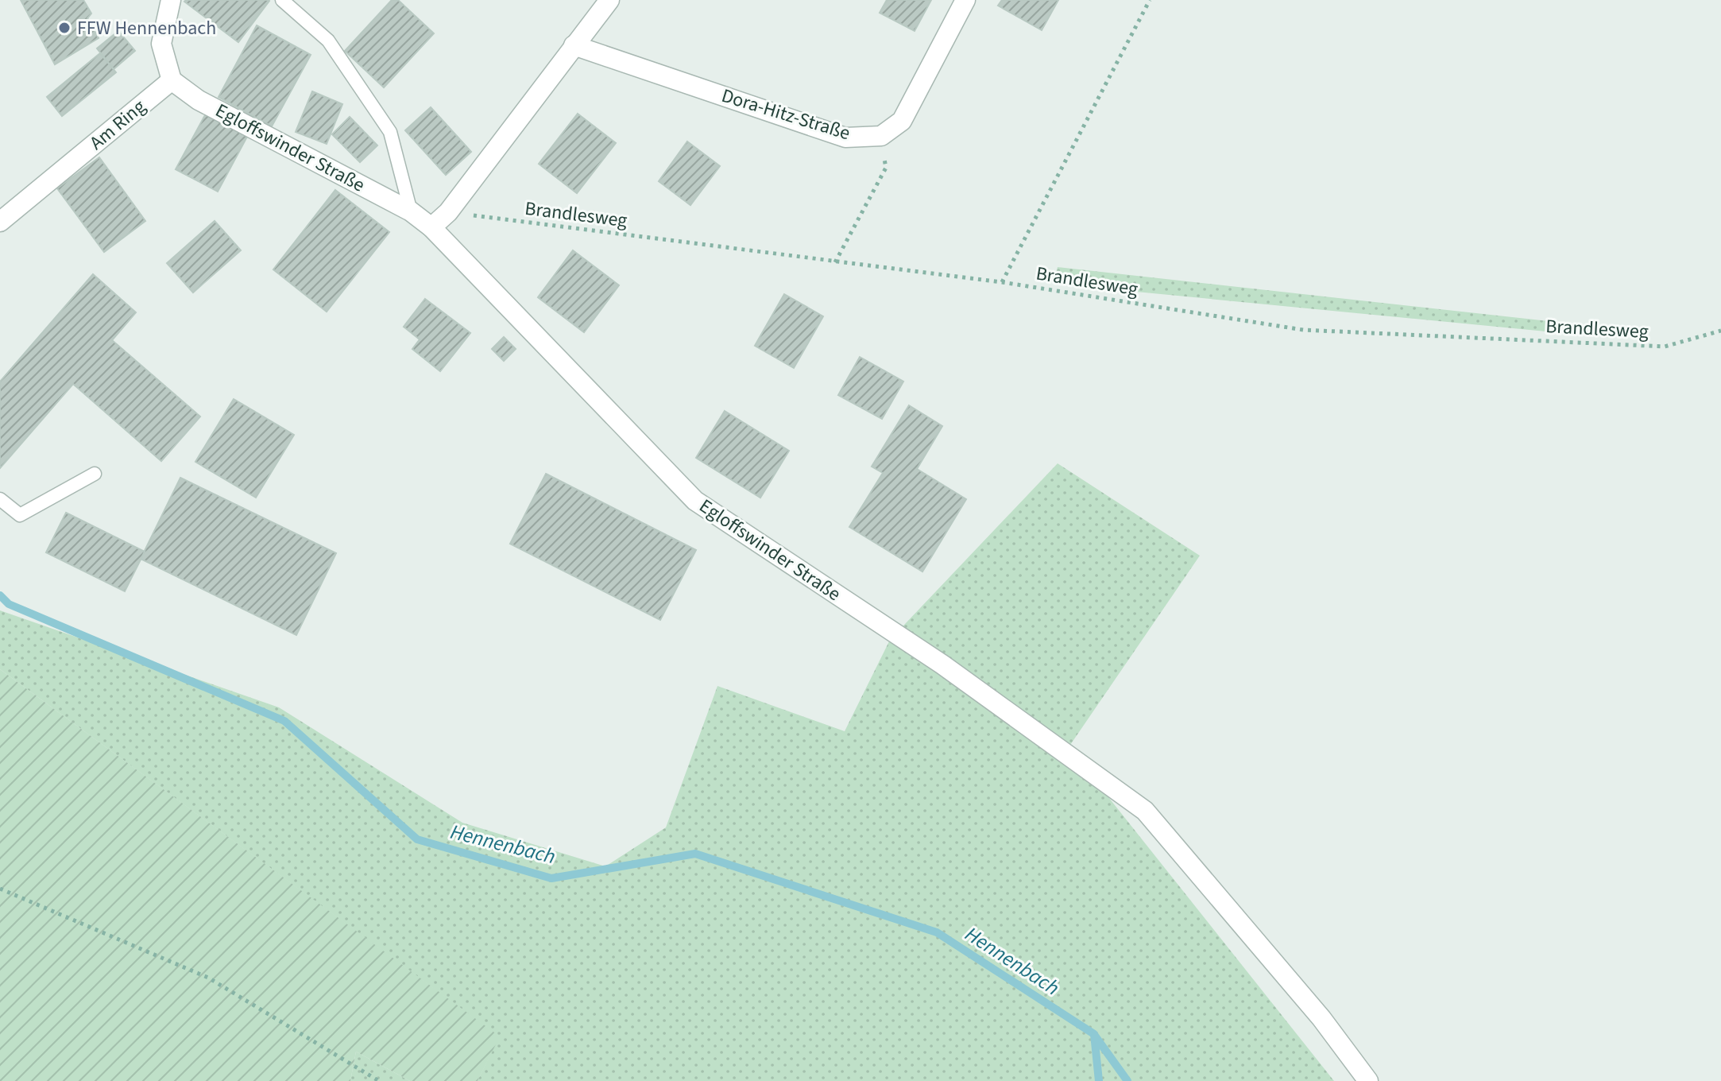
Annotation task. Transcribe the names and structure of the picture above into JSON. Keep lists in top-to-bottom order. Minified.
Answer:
{"streets":{"street":["Dora-Hitz-Straße","Am Ring","Egloffswinder Straße"],"path":["Brandlesweg"]},"crossings":[["Am Ring","Egloffswinder Straße"]],"water":["Hennenbach"],"places":["FFW Hennenbach"]}
